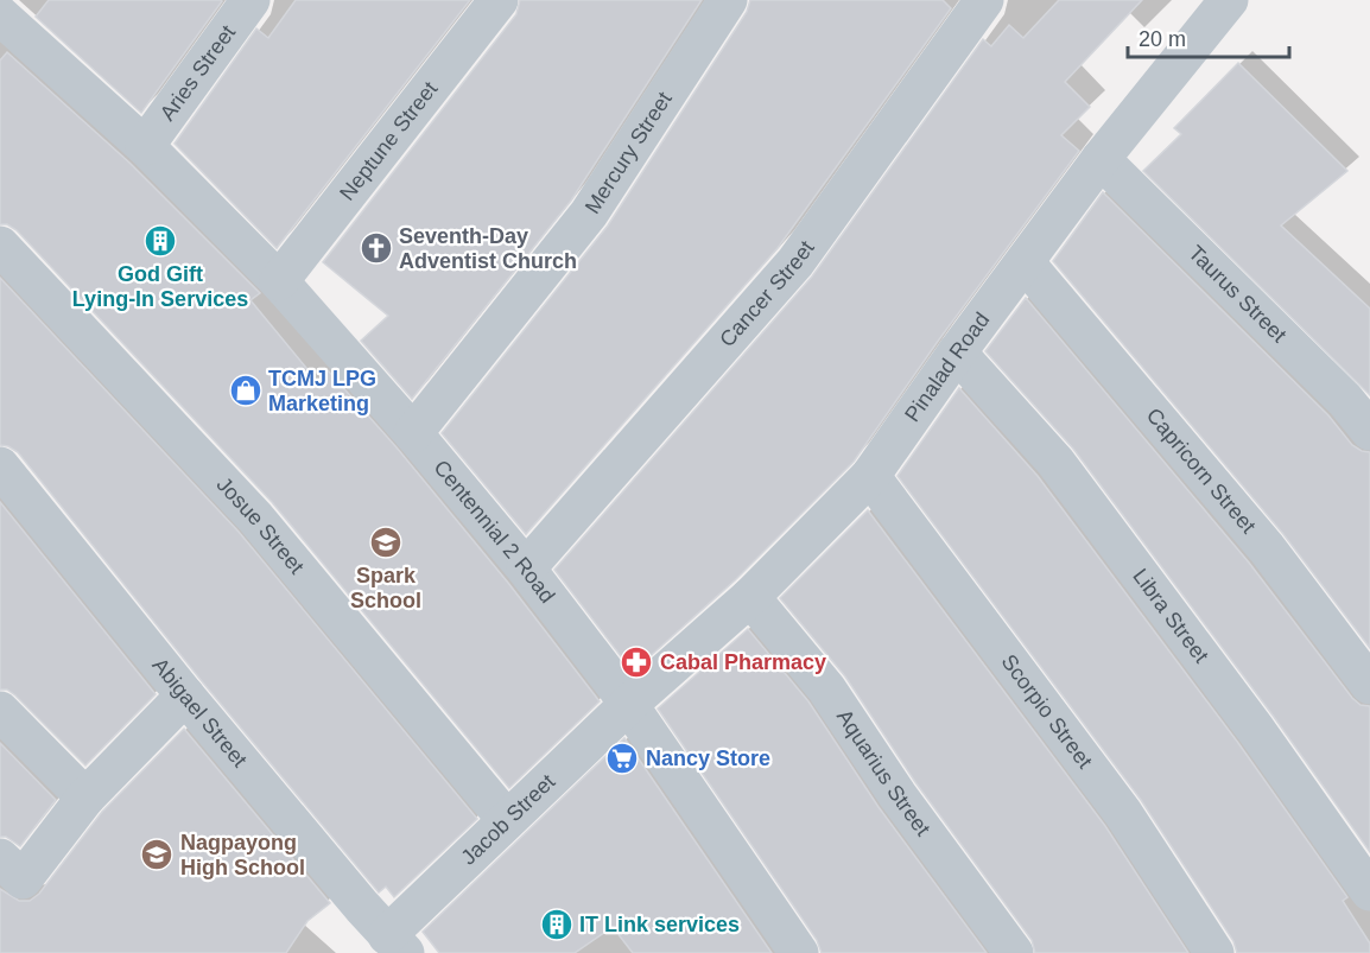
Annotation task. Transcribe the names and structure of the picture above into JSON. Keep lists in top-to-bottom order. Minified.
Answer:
{"streets":{"street":["Aries Street","Neptune Street","Mercury Street","Cancer Street","Taurus Street","Pinalad Road","Capricorn Street","Josue Street","Centennial 2 Road","Libra Street","Abigael Street","Scorpio Street","Aquarius Street","Jacob Street"]},"crossings":[["Aries Street","Centennial 2 Road"],["Neptune Street","Centennial 2 Road"],["Mercury Street","Centennial 2 Road"],["Cancer Street","Centennial 2 Road"],["Taurus Street","Pinalad Road"],["Pinalad Road","Capricorn Street"],["Pinalad Road","Centennial 2 Road"],["Pinalad Road","Libra Street"],["Pinalad Road","Scorpio Street"],["Pinalad Road","Aquarius Street"],["Pinalad Road","Jacob Street"],["Josue Street","Jacob Street"],["Centennial 2 Road","Jacob Street"],["Abigael Street","Jacob Street"]],"places":{"building":["God Gift Lying-In Services","IT Link services"],"church":["Seventh-Day Adventist Church"],"shop":["TCMJ LPG Marketing"],"school or university":["Spark School","Nagpayong High School"],"pharmacy":["Cabal Pharmacy"],"supermarket":["Nancy Store"]},"scale_bar":"20 m"}
